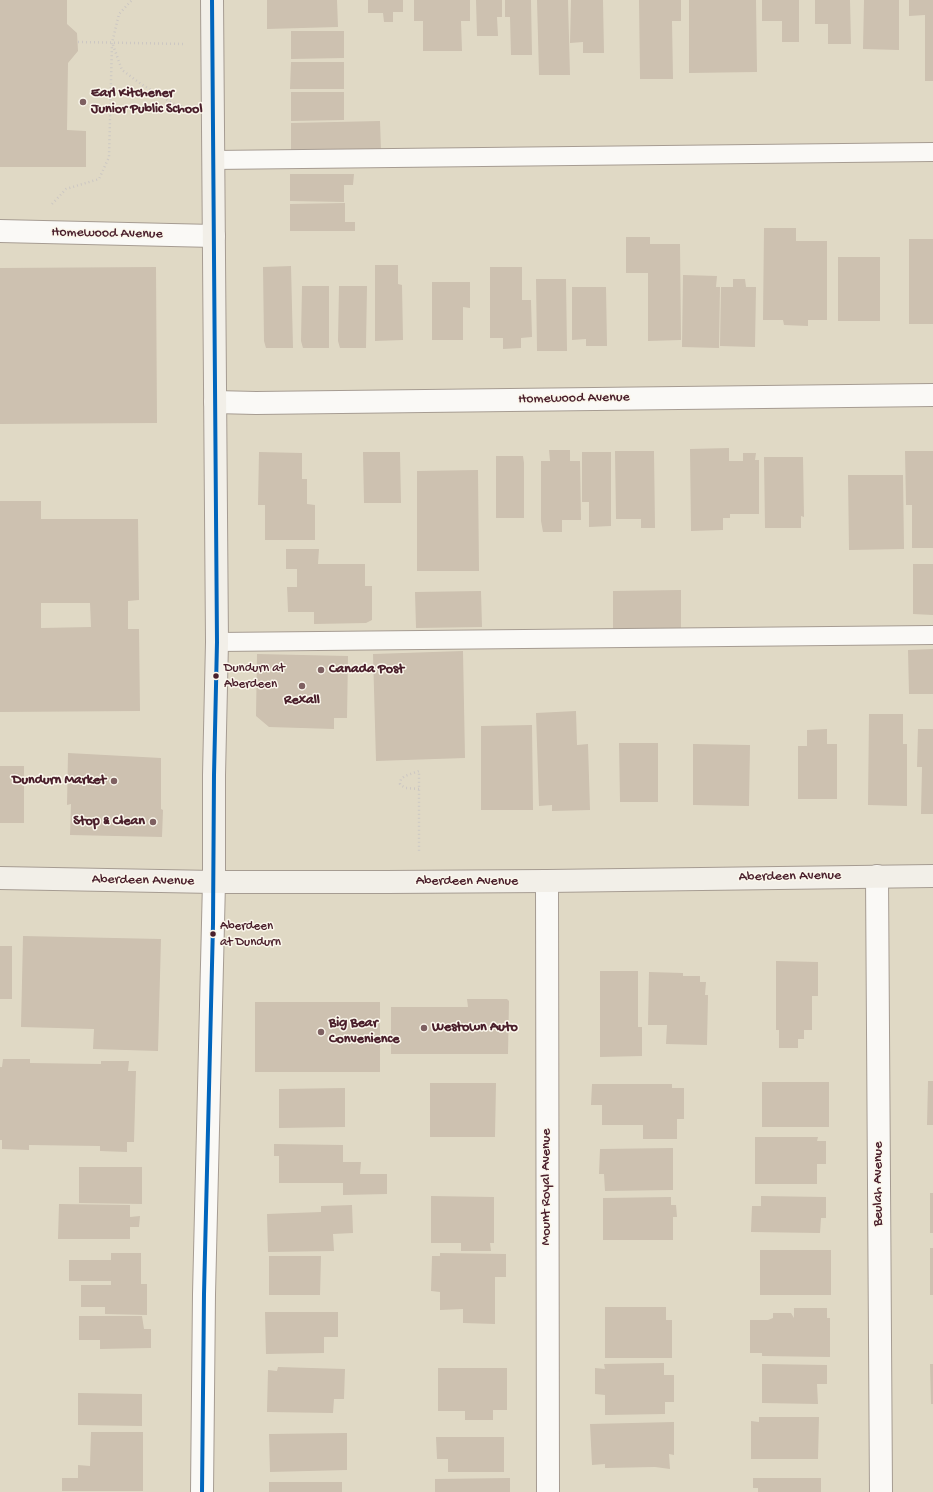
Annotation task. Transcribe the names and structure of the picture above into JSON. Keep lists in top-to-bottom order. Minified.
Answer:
{"streets":{"main road":["Aberdeen Avenue"],"street":["Homewood Avenue","Beulah Avenue","Mount Royal Avenue"]},"crossings":[["Aberdeen Avenue","Beulah Avenue"],["Aberdeen Avenue","Mount Royal Avenue"]],"places":["Earl Kitchener Junior Public School","Canada Post","Dundurn at Aberdeen","Rexall","Dundurn Market","Stop & Clean","Aberdeen at Dundurn","Westown Auto","Big Bear Convenience"]}
